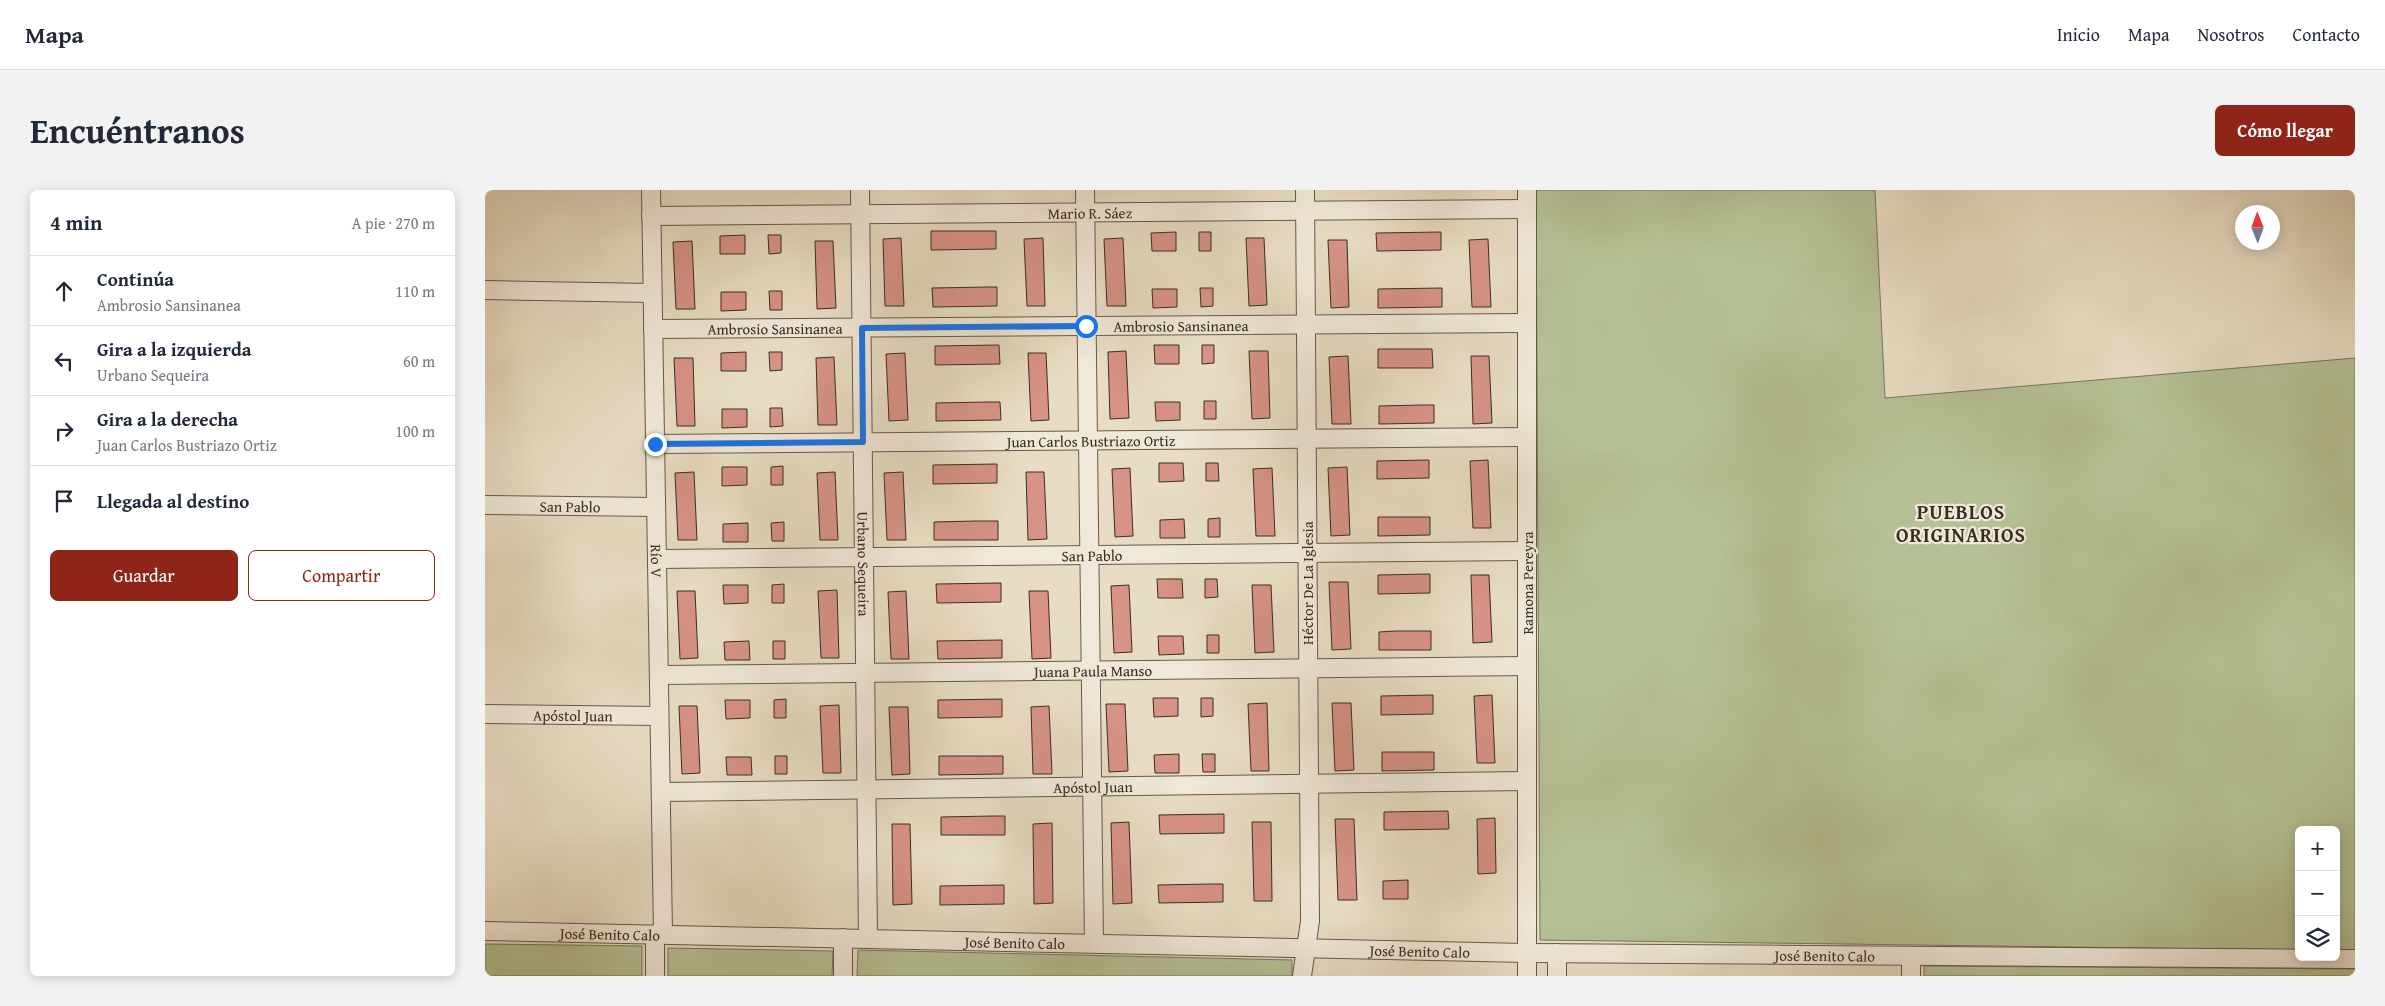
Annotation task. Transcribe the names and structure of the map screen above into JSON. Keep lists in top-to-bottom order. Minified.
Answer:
{"streets":{"street":["Mario R. Sáez","Ambrosio Sansinanea","Juan Carlos Bustriazo Ortiz","San Pablo","Río V","Urbano Sequeira","Héctor De La Iglesia","Ramona Pereyra","Juana Paula Manso","Apóstol Juan","José Benito Calo"]},"crossings":[["Mario R. Sáez","Río V"],["Mario R. Sáez","Urbano Sequeira"],["Mario R. Sáez","Héctor De La Iglesia"],["Mario R. Sáez","Ramona Pereyra"],["Ambrosio Sansinanea","Río V"],["Ambrosio Sansinanea","Urbano Sequeira"],["Ambrosio Sansinanea","Héctor De La Iglesia"],["Ambrosio Sansinanea","Ramona Pereyra"],["Juan Carlos Bustriazo Ortiz","Río V"],["Juan Carlos Bustriazo Ortiz","Urbano Sequeira"],["Juan Carlos Bustriazo Ortiz","Héctor De La Iglesia"],["Juan Carlos Bustriazo Ortiz","Ramona Pereyra"],["San Pablo","Río V"],["San Pablo","Urbano Sequeira"],["San Pablo","Héctor De La Iglesia"],["San Pablo","Ramona Pereyra"],["Río V","Juana Paula Manso"],["Río V","Apóstol Juan"],["Río V","José Benito Calo"],["Urbano Sequeira","Juana Paula Manso"],["Urbano Sequeira","Apóstol Juan"],["Urbano Sequeira","José Benito Calo"],["Héctor De La Iglesia","Juana Paula Manso"],["Héctor De La Iglesia","Apóstol Juan"],["Héctor De La Iglesia","José Benito Calo"],["Ramona Pereyra","Juana Paula Manso"],["Ramona Pereyra","Apóstol Juan"],["Ramona Pereyra","José Benito Calo"]],"districts":["PUEBLOS ORIGINARIOS"],"north":"top","page":{"header":"Mapa","nav":["Inicio","Mapa","Nosotros","Contacto"],"title":"Encuéntranos","buttons":["Cómo llegar",["Guardar","Compartir"]],"heading":["4 min","A pie · 270 m"],"list":[["Continúa","Ambrosio Sansinanea","110 m"],["Gira a la izquierda","Urbano Sequeira","60 m"],["Gira a la derecha","Juan Carlos Bustriazo Ortiz","100 m"],"Llegada al destino"],"map_buttons":["+","−"]}}
